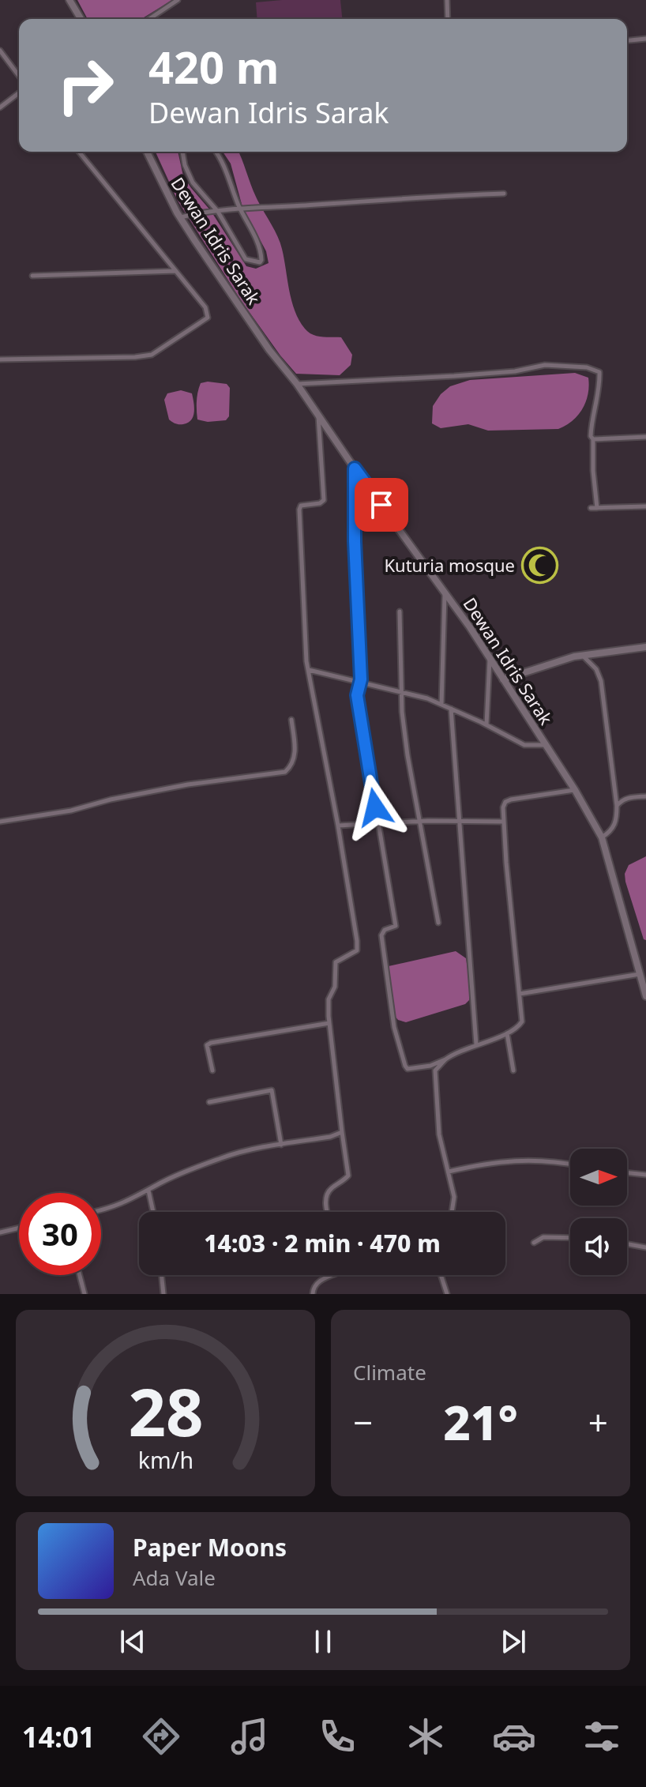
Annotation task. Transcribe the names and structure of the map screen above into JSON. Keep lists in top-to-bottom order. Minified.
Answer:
{"streets":{"main road":["Dewan Idris Sarak"]},"places":{"mosque":["Kuturia mosque"]},"north":"right","page":{"turn":["420 m","Dewan Idris Sarak"],"limit":"30","trip":"14:03 · 2 min · 470 m","tile":"Climate","heat":["−","21°","+"],"song":["Paper Moons","Ada Vale"],"tabs":"14:01","gauge":["28","km/h"]}}
